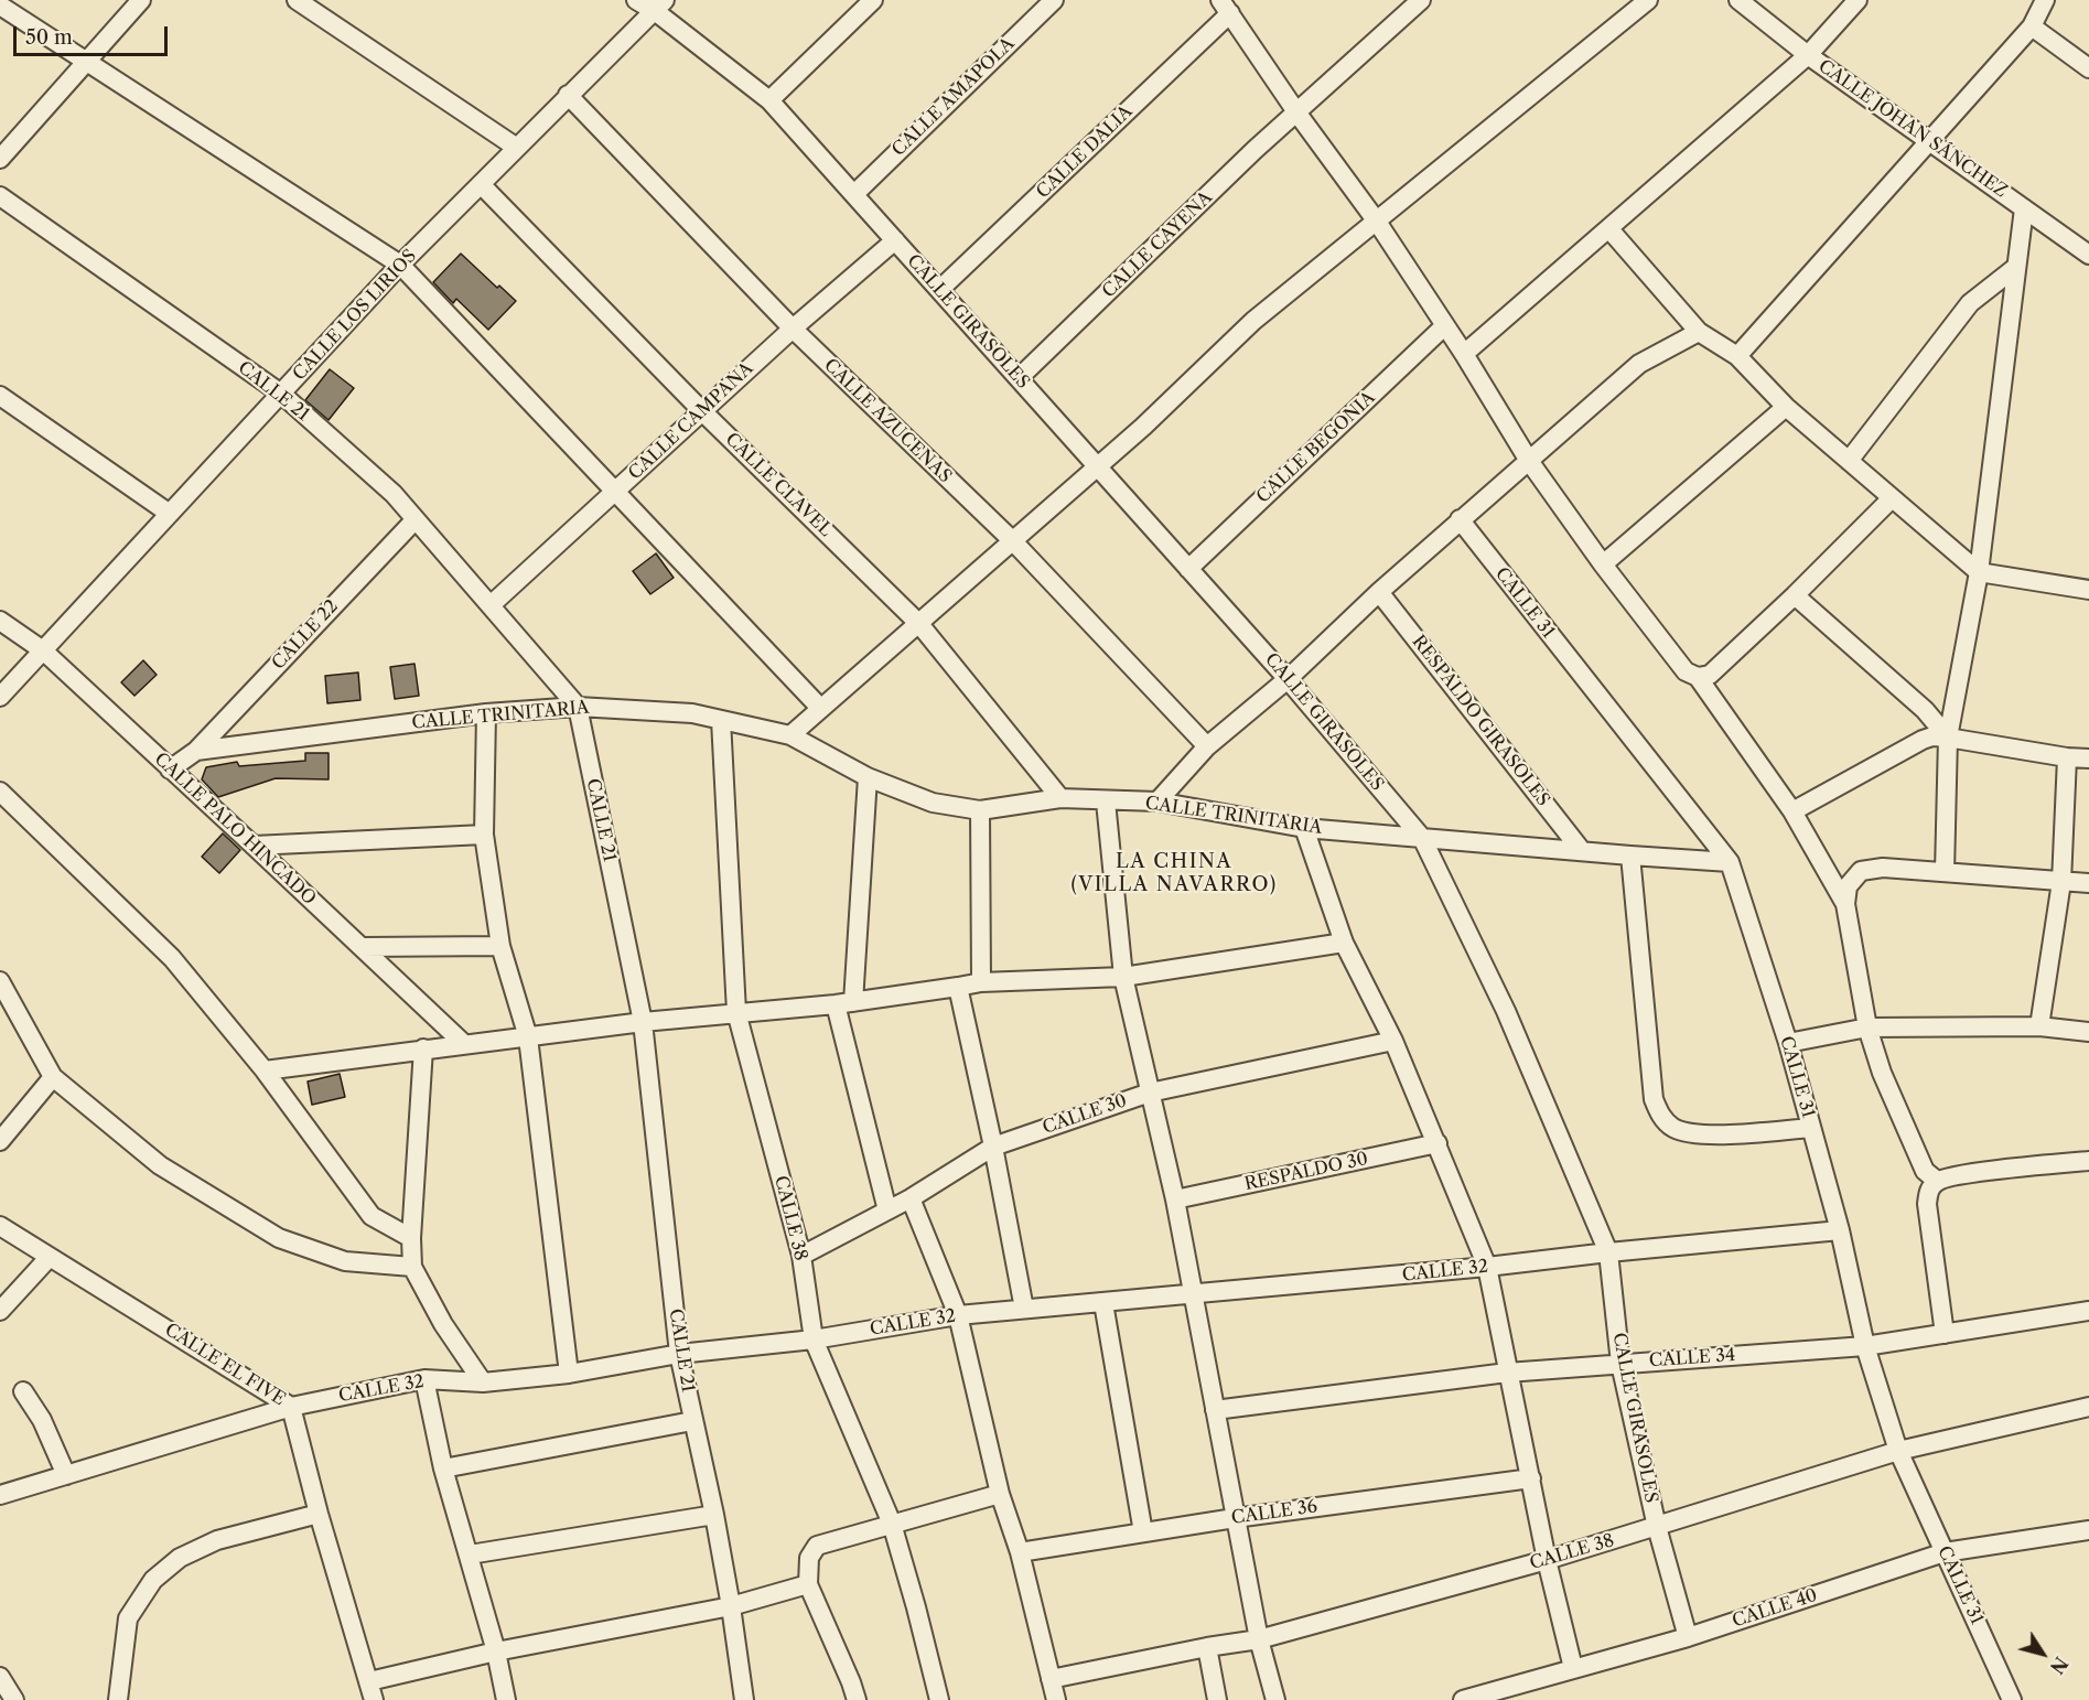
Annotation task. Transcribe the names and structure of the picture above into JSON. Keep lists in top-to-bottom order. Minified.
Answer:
{"streets":{"street":["CALLE AMAPOLA","CALLE JOHAN SÁNCHEZ","CALLE DALIA","CALLE CAYENA","CALLE LOS LIRIOS","CALLE GIRASOLES","CALLE 21","CALLE CAMPANA","CALLE AZUCENAS","CALLE BEGONIA","CALLE CLAVEL","CALLE 31","CALLE 22","CALLE TRINITARIA","RESPALDO GIRASOLES","CALLE PALO HINCADO","CALLE 30","RESPALDO 30","CALLE 38","CALLE 32","CALLE 34","CALLE EL FIVE","CALLE 36","CALLE 40"]},"crossings":[["CALLE AMAPOLA","CALLE GIRASOLES"],["CALLE DALIA","CALLE GIRASOLES"],["CALLE CAYENA","CALLE GIRASOLES"],["CALLE LOS LIRIOS","CALLE GIRASOLES"],["CALLE LOS LIRIOS","CALLE 21"],["CALLE LOS LIRIOS","CALLE AZUCENAS"],["CALLE LOS LIRIOS","CALLE CLAVEL"],["CALLE LOS LIRIOS","CALLE PALO HINCADO"],["CALLE GIRASOLES","CALLE CAMPANA"],["CALLE GIRASOLES","CALLE BEGONIA"],["CALLE GIRASOLES","CALLE TRINITARIA"],["CALLE GIRASOLES","CALLE 38"],["CALLE GIRASOLES","CALLE 32"],["CALLE GIRASOLES","CALLE 34"],["CALLE GIRASOLES","CALLE 40"],["CALLE 21","CALLE CAMPANA"],["CALLE 21","CALLE 22"],["CALLE 21","CALLE TRINITARIA"],["CALLE 21","CALLE 32"],["CALLE CAMPANA","CALLE AZUCENAS"],["CALLE CAMPANA","CALLE CLAVEL"],["CALLE CLAVEL","CALLE TRINITARIA"],["CALLE 31","CALLE TRINITARIA"],["CALLE 31","CALLE 38"],["CALLE 31","CALLE 32"],["CALLE 31","CALLE 34"],["CALLE 31","CALLE 40"],["CALLE 22","CALLE TRINITARIA"],["CALLE TRINITARIA","RESPALDO GIRASOLES"],["CALLE TRINITARIA","CALLE PALO HINCADO"],["CALLE TRINITARIA","CALLE 38"],["CALLE 30","CALLE 38"],["CALLE 38","CALLE 32"],["CALLE 32","CALLE EL FIVE"]],"districts":["LA CHINA (VILLA NAVARRO)"],"scale_bar":"50 m","north":"bottom right"}
